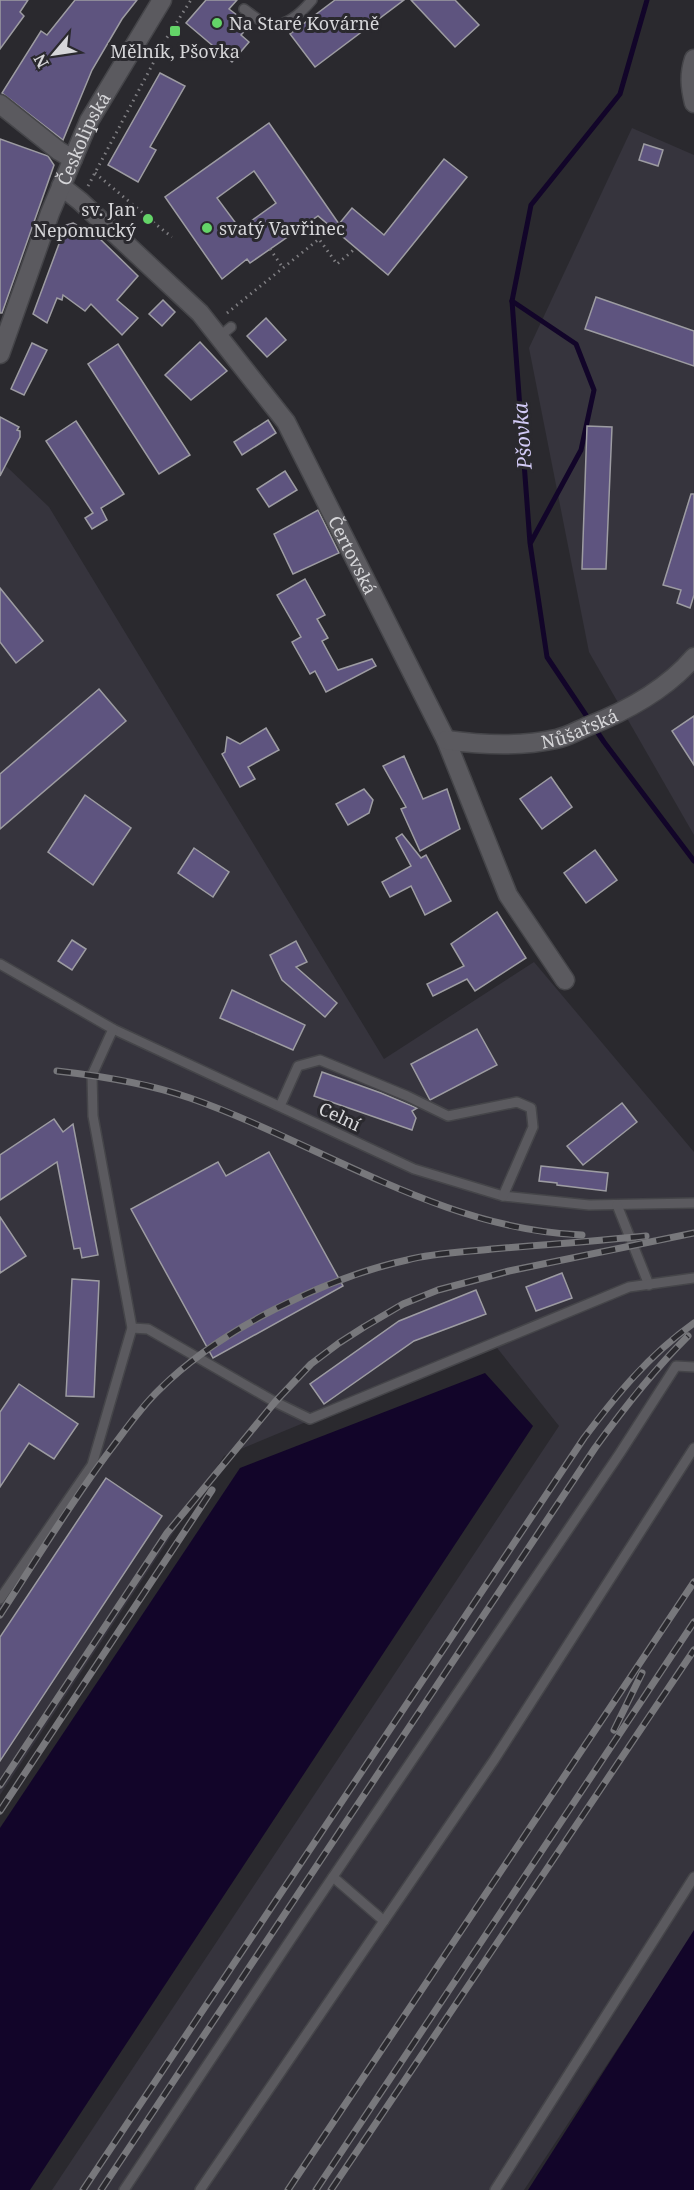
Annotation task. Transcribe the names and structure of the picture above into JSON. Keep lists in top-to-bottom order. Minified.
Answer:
{"streets":{"street":["Českolipská","Čertovská","Nůšařská"],"lane":["Celní"]},"crossings":[["Českolipská","Čertovská"],["Čertovská","Nůšařská"]],"water":["Pšovka"],"places":{"other":["Na Staré Kovárně","sv. Jan Nepomucký","svatý Vavřinec"],"transit":["Mělník, Pšovka"]},"north":"bottom left"}
